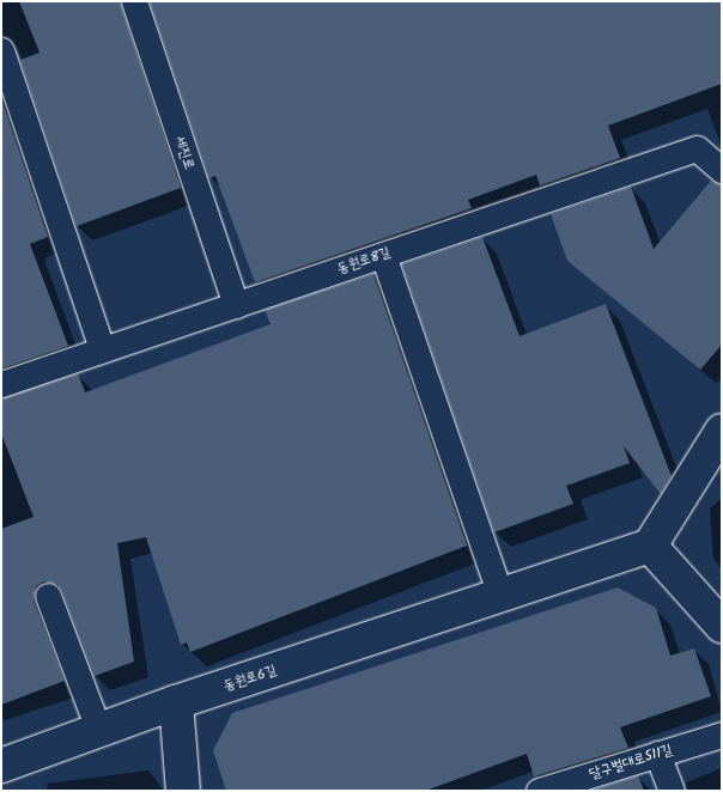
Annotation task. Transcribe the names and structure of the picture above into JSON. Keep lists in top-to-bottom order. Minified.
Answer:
{"streets":{"street":["동원로6길"],"lane":["세진로","동원로8길","달구벌대로511길"]},"crossings":[["세진로","동원로8길"]]}
